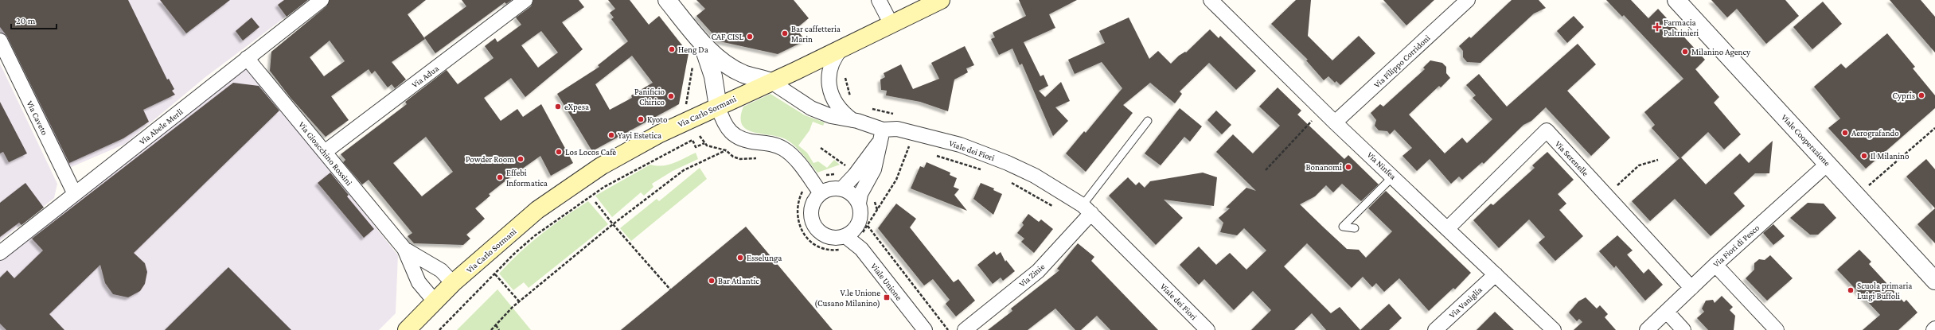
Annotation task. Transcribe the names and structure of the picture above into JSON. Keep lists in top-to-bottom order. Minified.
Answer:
{"streets":{"main road":["Via Carlo Sormani"],"street":["Via Filippo Corridoni","Via Adua","Via Caveto","Via Abele Merli","Viale Cooperazione","Viale dei Fiori","Via Gioacchino Rossini","Via Serenelle","Via Ninfea","Via Fiori di Pesco","Via Zinie","Viale Unione","Via Vaniglia"]},"crossings":[["Via Filippo Corridoni","Via Ninfea"],["Via Adua","Via Gioacchino Rossini"],["Via Carlo Sormani","Viale dei Fiori"],["Via Carlo Sormani","Via Gioacchino Rossini"],["Via Caveto","Via Abele Merli"],["Via Abele Merli","Via Gioacchino Rossini"],["Viale Cooperazione","Via Fiori di Pesco"],["Viale dei Fiori","Via Zinie"],["Via Serenelle","Via Ninfea"],["Via Serenelle","Via Fiori di Pesco"],["Via Ninfea","Via Vaniglia"]],"places":{"health":["Farmacia Paltrinieri"],"other":["Bar caffetteria Marin","CAF CISL","Heng Da","Milanino Agency","Cypris","Panificio Chirico","eXpesa","Kyoto","Aerografando","Yayi Estetica","Los Locos Cafè","Il Milanino","Powder Room","Bonanomi","Effebi Informatica","Esselunga","Bar Atlantic","Scuola primaria Luigi Buffoli"],"transit":["V.le Unione (Cusano Milanino)"]},"scale_bar":"20 m"}
